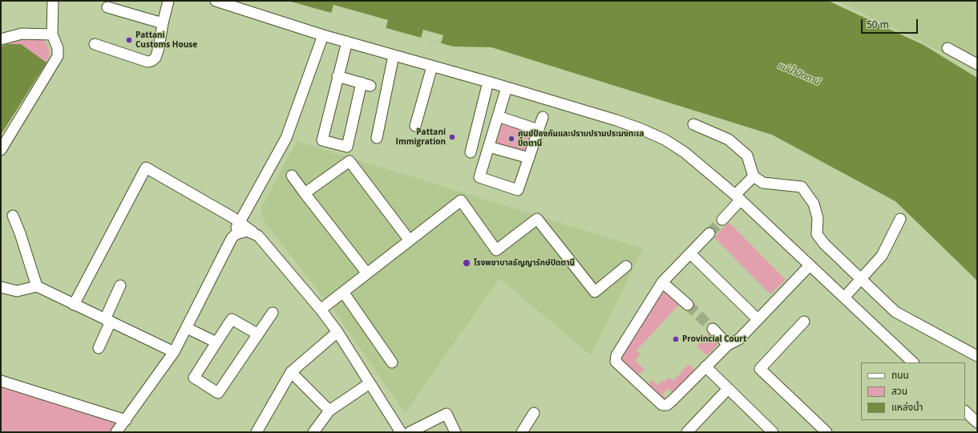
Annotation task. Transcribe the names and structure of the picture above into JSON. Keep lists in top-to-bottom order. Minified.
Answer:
{"water":["แม่น้ำปัตตานี"],"places":["Pattani Customs House","Pattani Immigration","ศูนย์ป้องกันและปราบปรามประมงทะเล ปัตตานี","โรงพยาบาลธัญญารักษ์ปัตตานี","Provincial Court"],"legend":["ถนน","สวน","แหล่งน้ำ"],"scale_bar":"50 m"}
